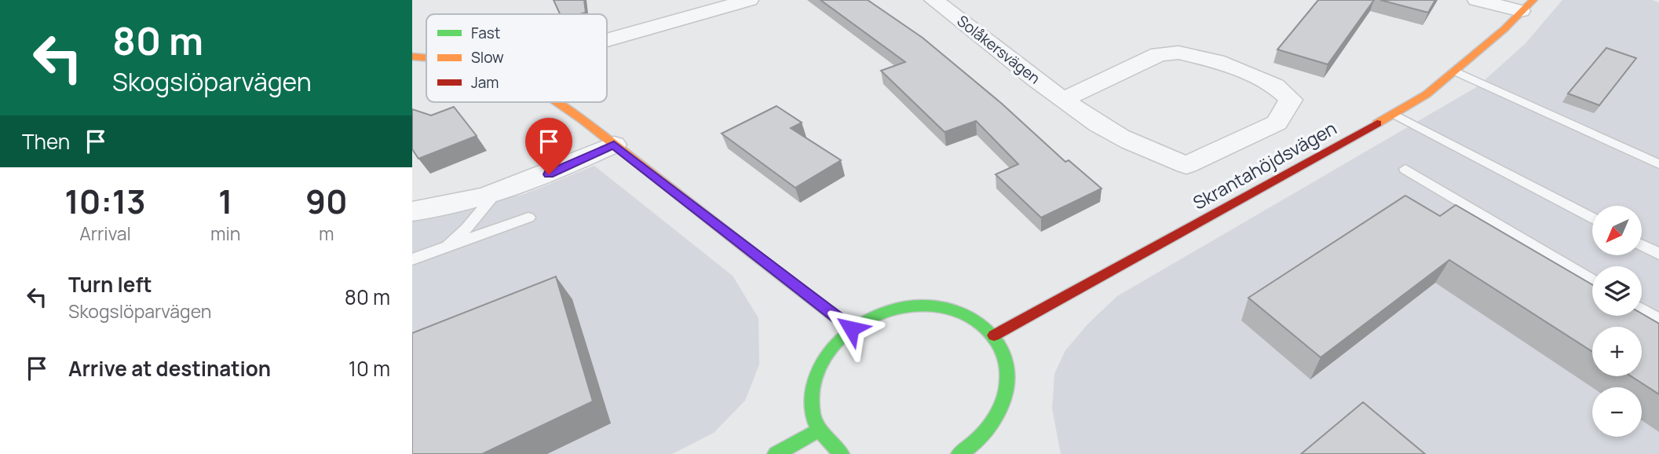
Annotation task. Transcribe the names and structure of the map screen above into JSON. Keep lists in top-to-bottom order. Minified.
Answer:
{"streets":{"street":["Solåkersvägen","Skrantahöjdsvägen"]},"legend":["Fast","Slow","Jam"],"north":"bottom left","page":{"turn":["80 m","Skogslöparvägen"],"then":"Then","eta":["10:13","Arrival","1","min","90","m"],"map_buttons":["+","−"],"list":[{"name":"Turn left","note":"Skogslöparvägen","value":"80 m"},{"name":"Arrive at destination","value":"10 m"}]}}
